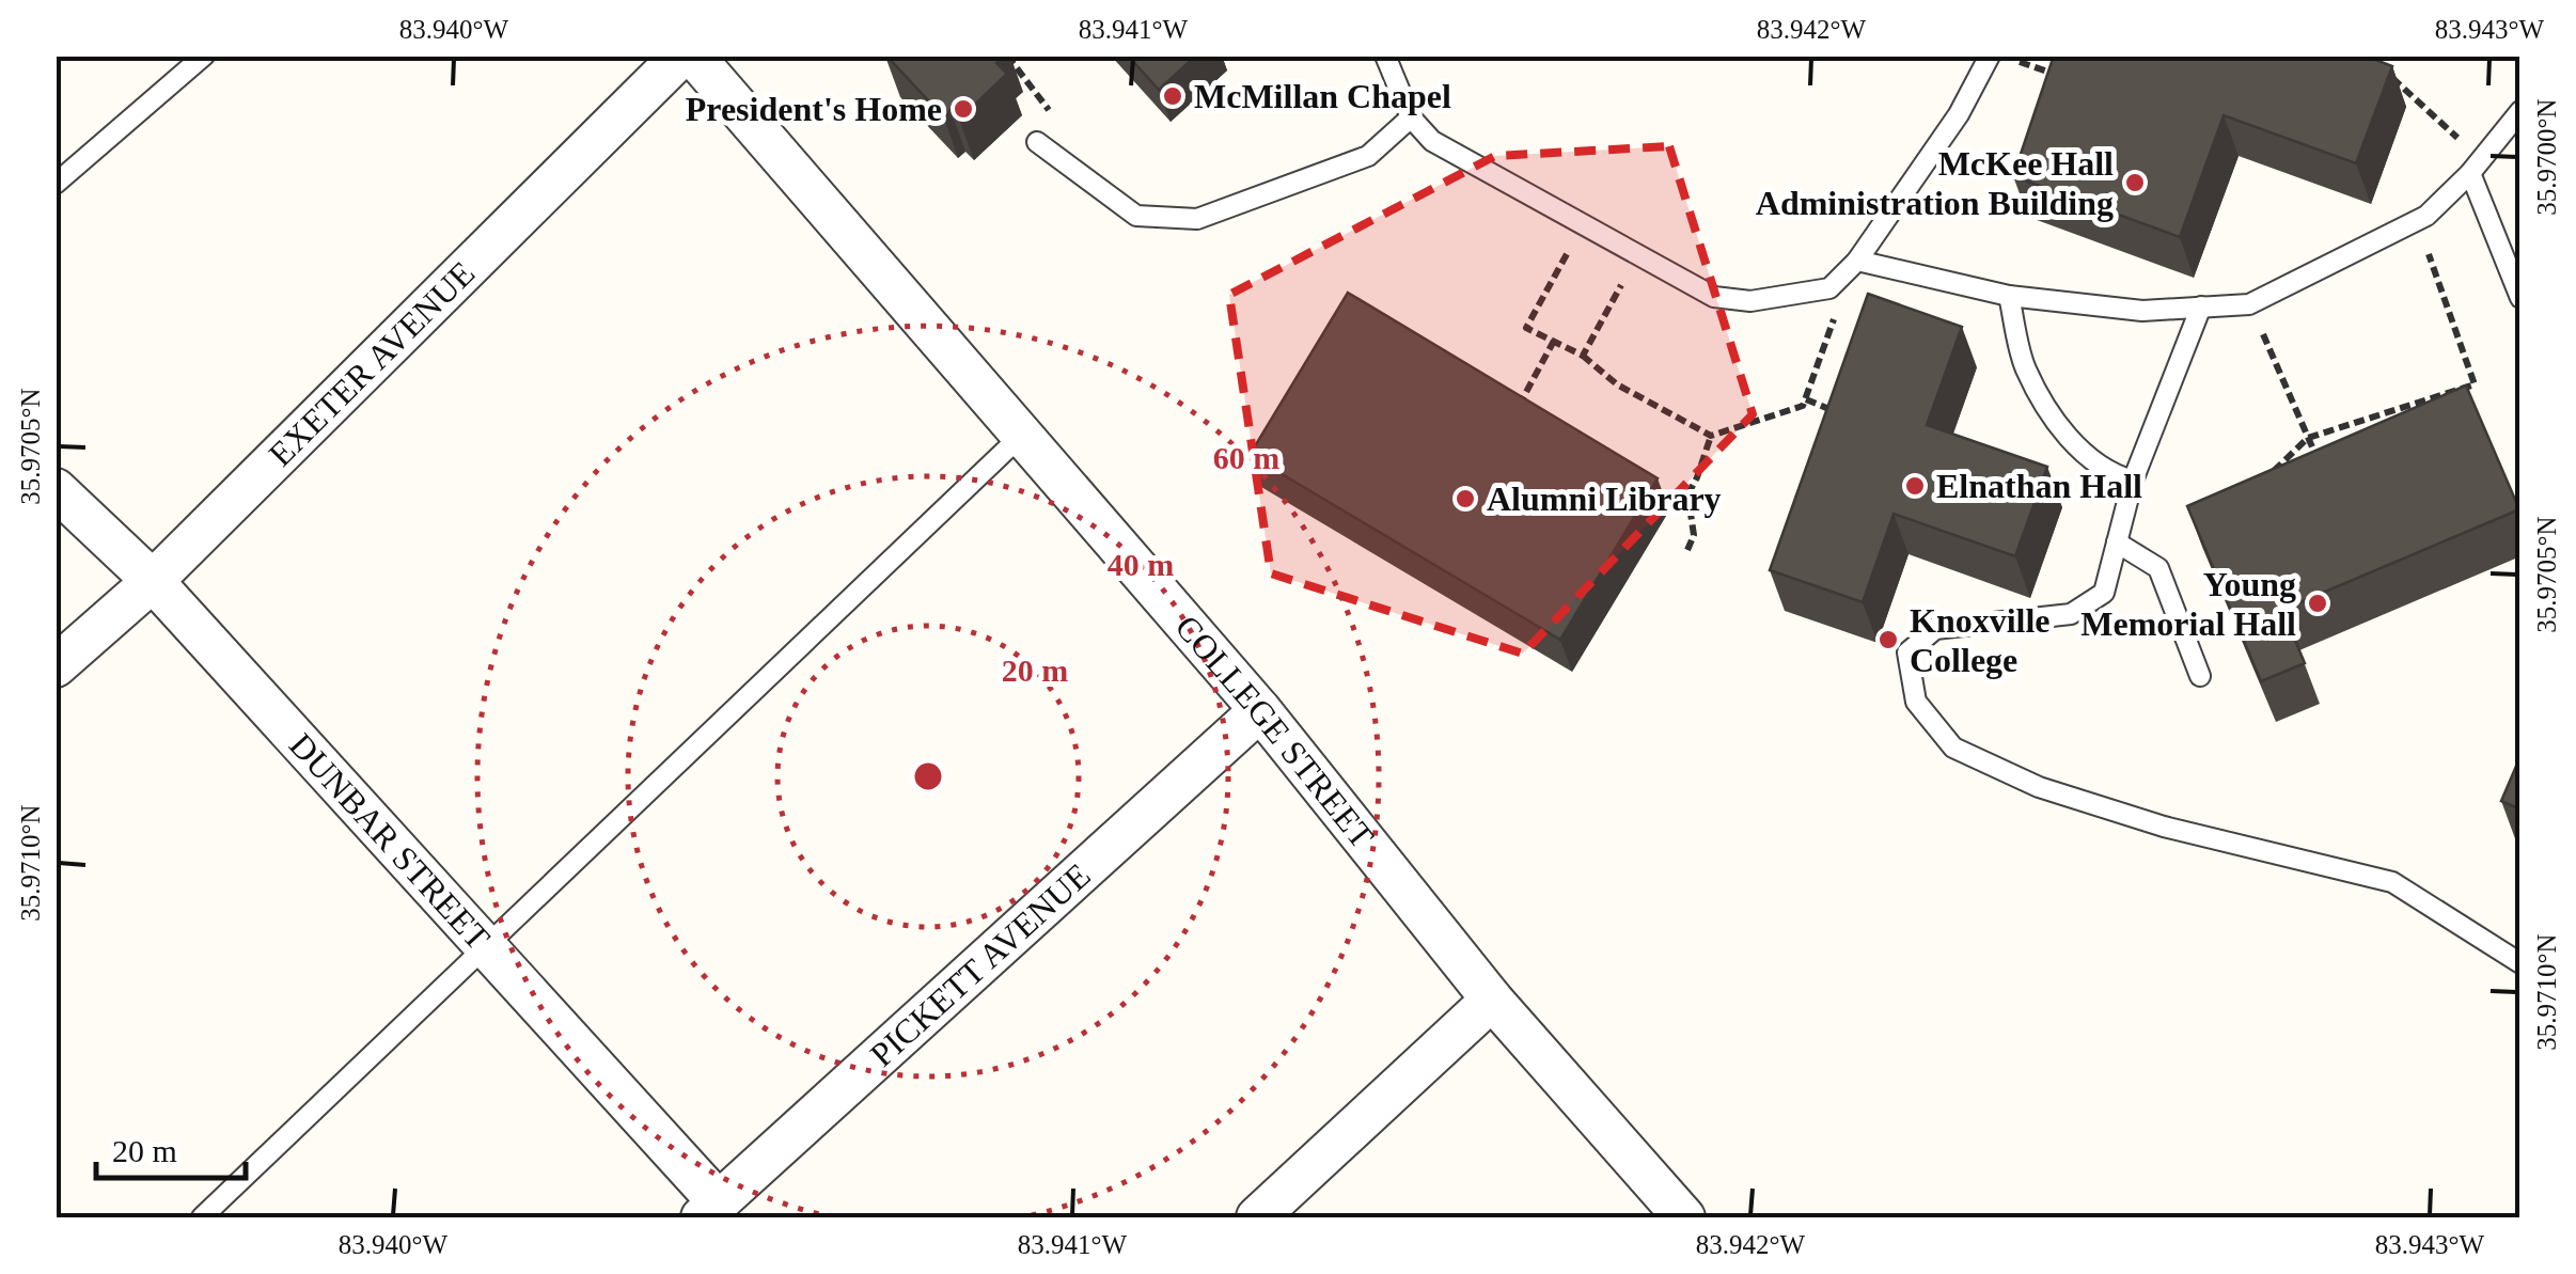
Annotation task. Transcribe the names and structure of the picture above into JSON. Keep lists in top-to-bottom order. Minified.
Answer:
{"streets":{"street":["EXETER AVENUE","COLLEGE STREET","DUNBAR STREET","PICKETT AVENUE"]},"crossings":[["EXETER AVENUE","DUNBAR STREET"],["COLLEGE STREET","PICKETT AVENUE"],["DUNBAR STREET","PICKETT AVENUE"]],"places":["McMillan Chapel","President's Home","McKee Hall Administration Building","Elnathan Hall","Alumni Library","Young Memorial Hall","Knoxville College"],"scale_bar":"20 m","coordinates":["83.940°W","83.941°W","83.942°W","83.943°W","35.9700°N","35.9705°N","35.9710°N"],"rings":["60 m","40 m","20 m"]}
